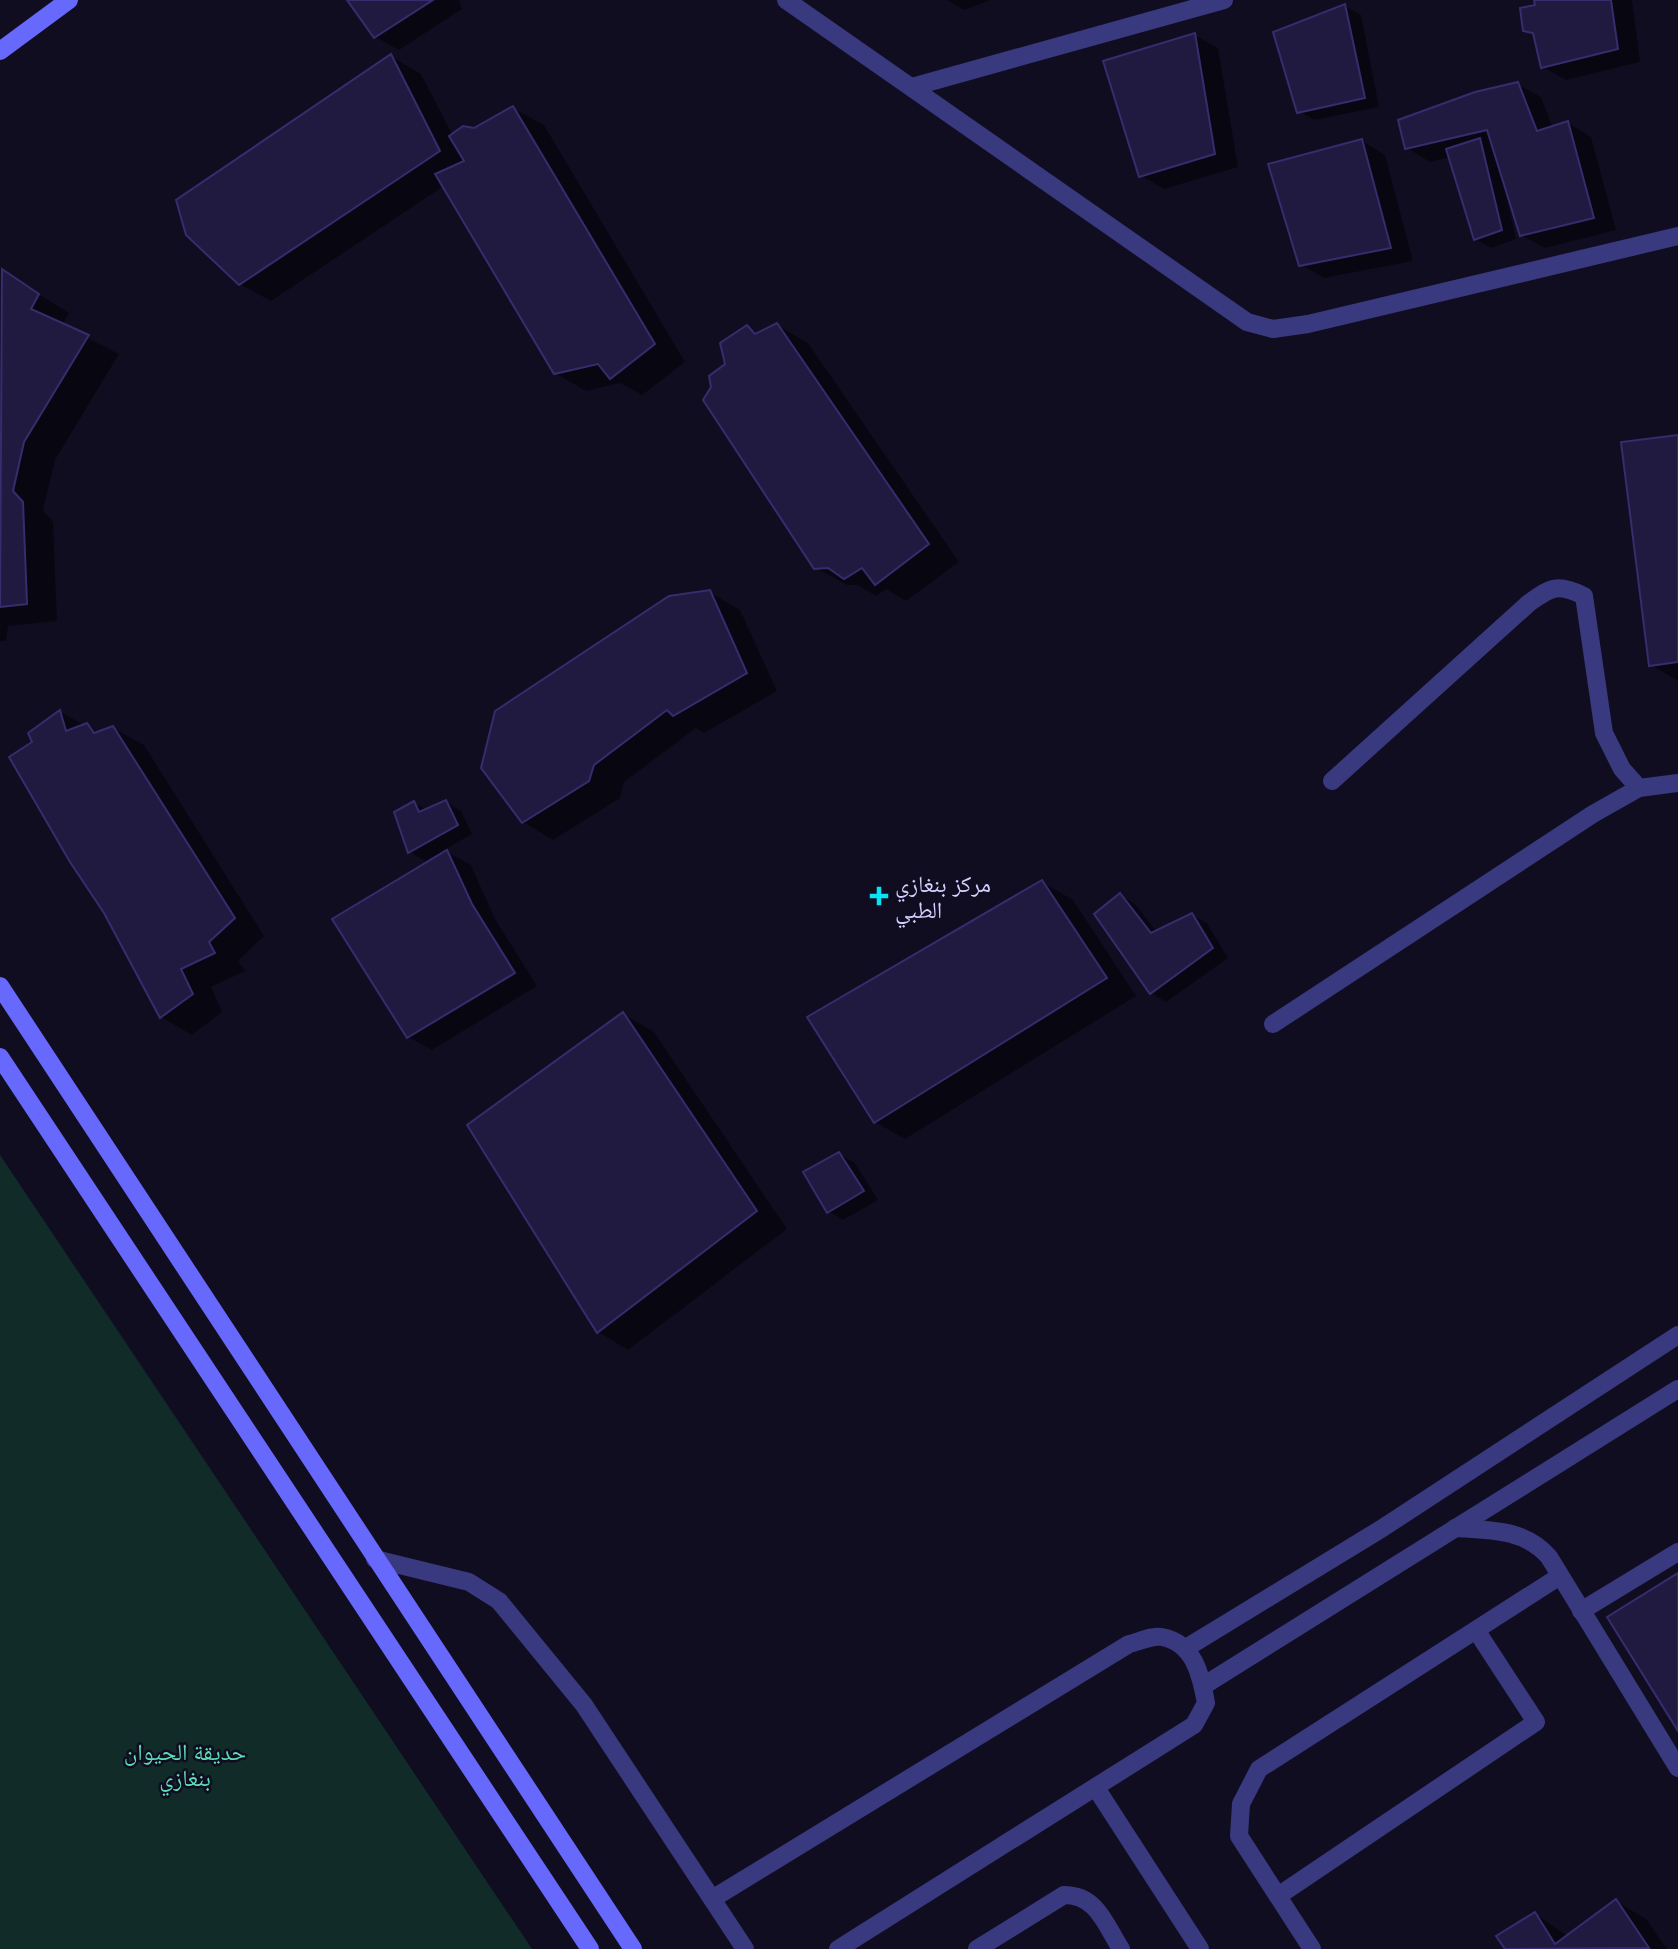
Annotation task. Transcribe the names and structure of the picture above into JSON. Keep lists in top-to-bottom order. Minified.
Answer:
{"parks":["حديقة الحيوان بنغازي"],"places":{"health":["مركز بنغازي الطبي"]}}
